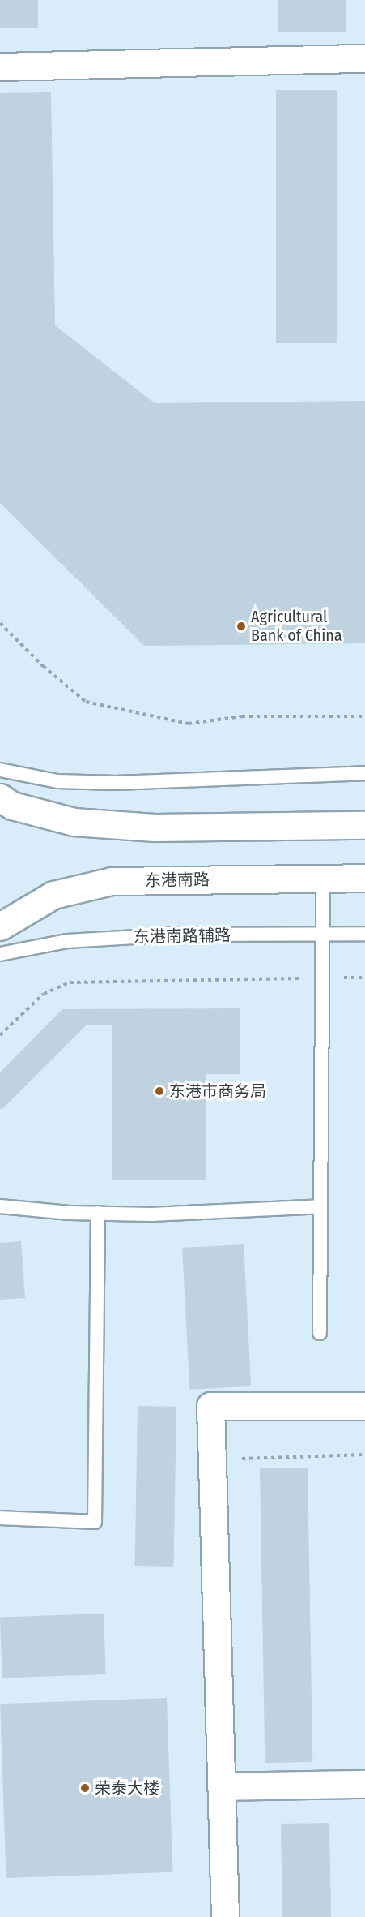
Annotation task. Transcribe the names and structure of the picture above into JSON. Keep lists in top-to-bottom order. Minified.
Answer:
{"streets":{"street":["东港南路"],"lane":["东港南路辅路"]},"places":["Agricultural Bank of China","东港市商务局","荣泰大楼"]}
